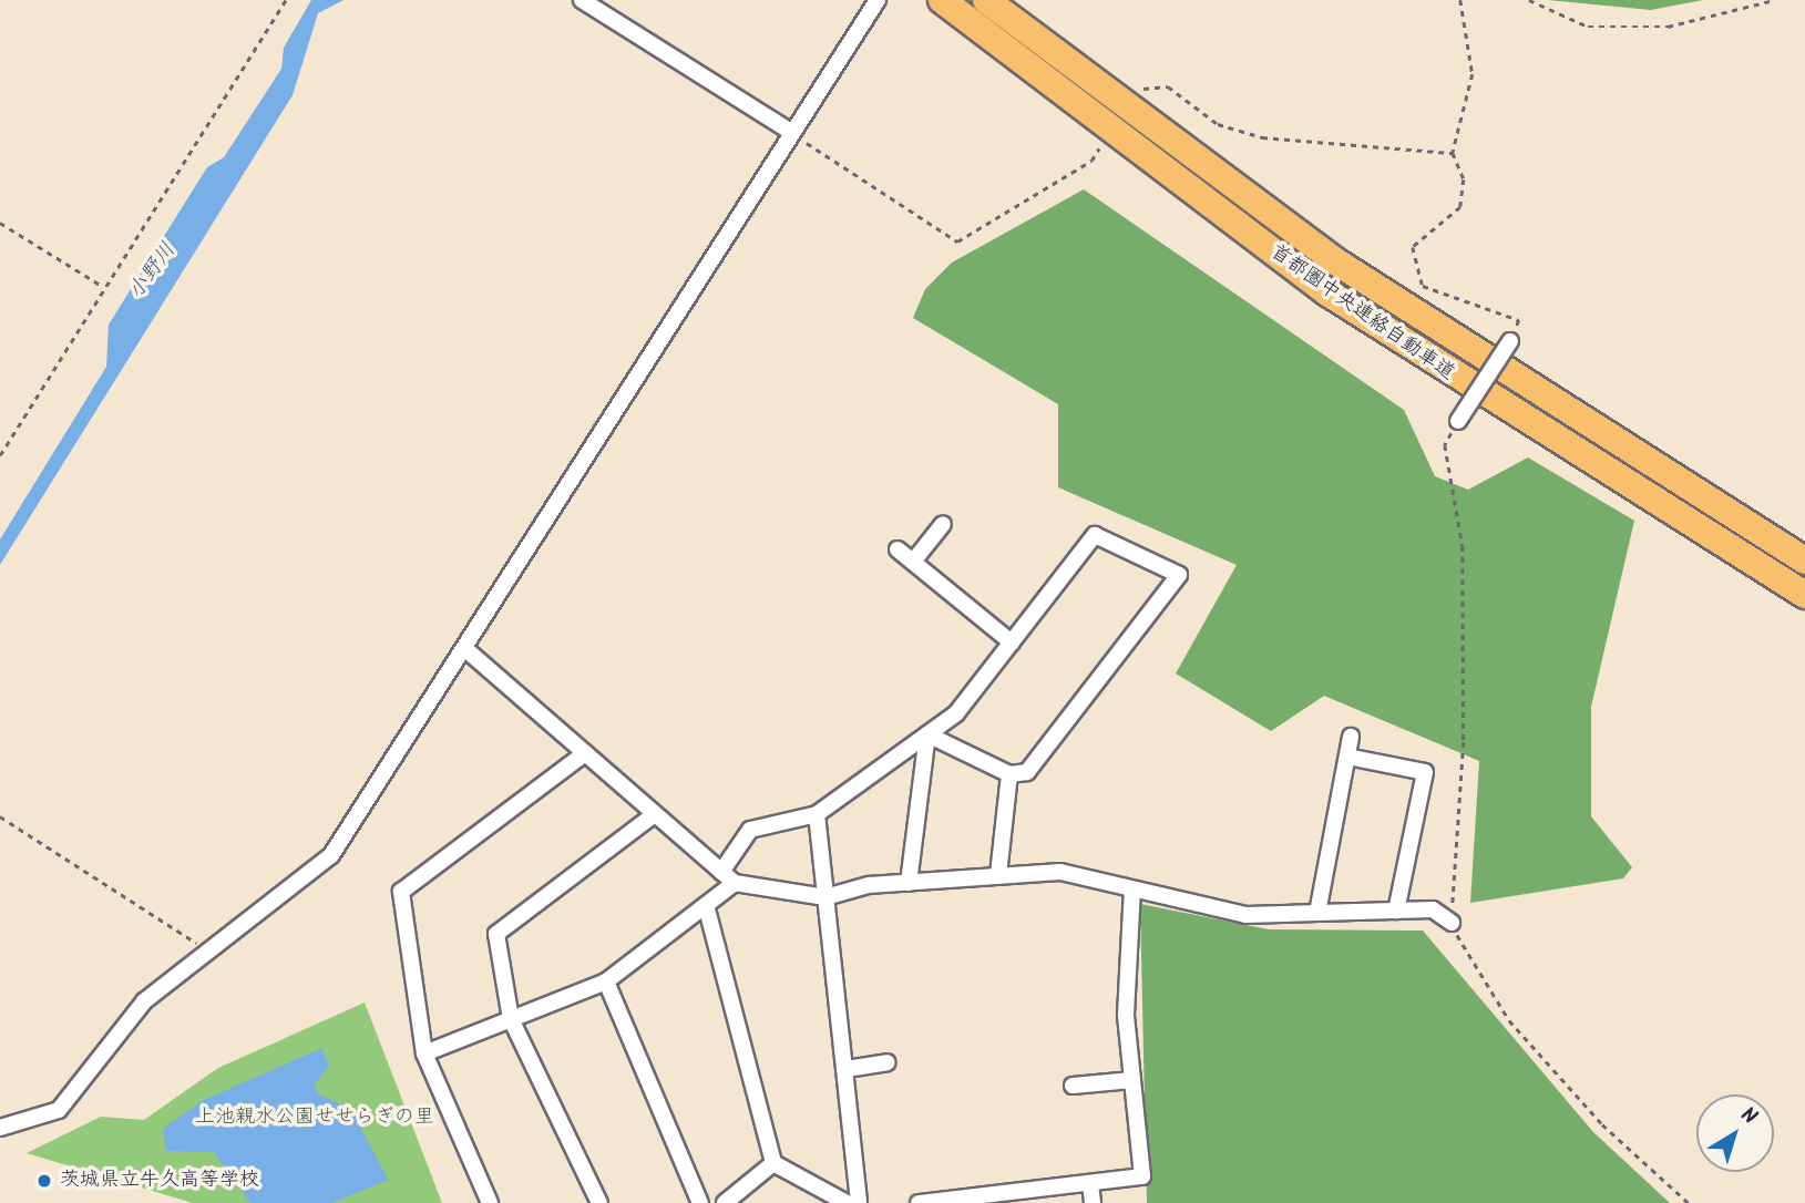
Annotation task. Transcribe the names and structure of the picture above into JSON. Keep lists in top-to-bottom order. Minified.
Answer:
{"streets":{"highway":["首都圏中央連絡自動車道"]},"water":["小野川"],"parks":["上池親水公園せせらぎの里"],"places":["茨城県立牛久高等学校"],"north":"top right"}
